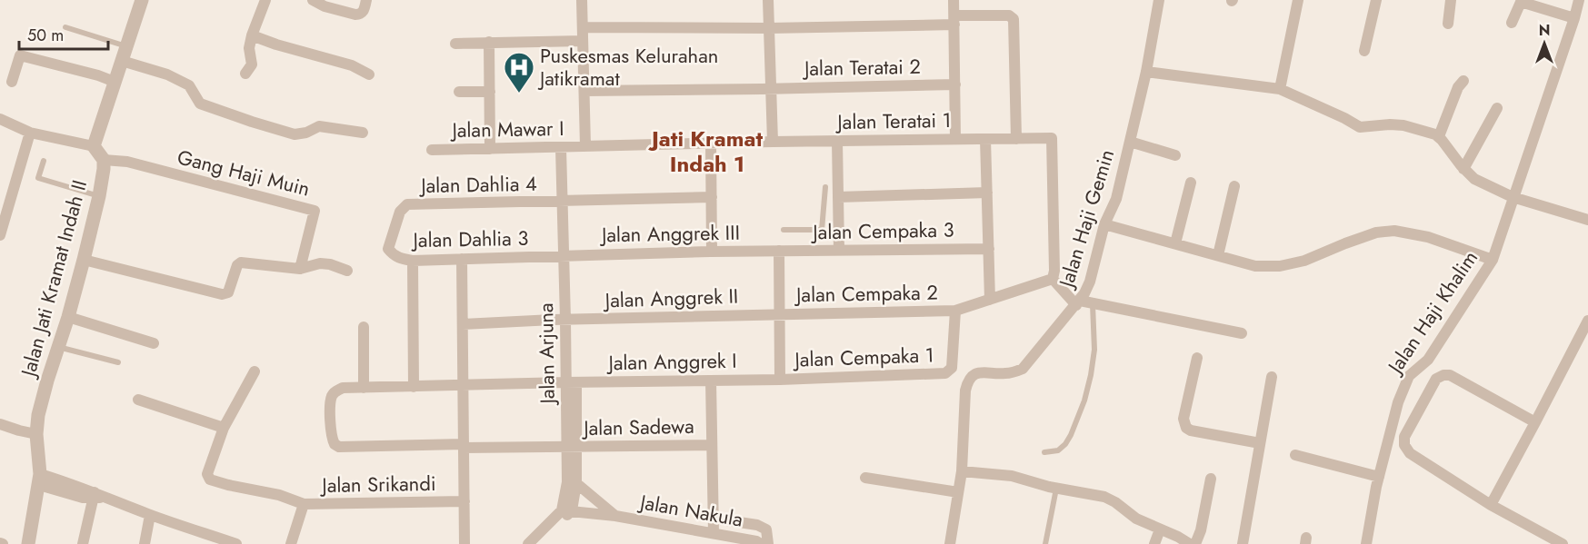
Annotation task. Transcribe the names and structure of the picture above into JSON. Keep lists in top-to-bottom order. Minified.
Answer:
{"streets":{"street":["Jalan Teratai 2","Jalan Teratai 1","Jalan Mawar I","Gang Haji Muin","Jalan Dahlia 4","Jalan Haji Gemin","Jalan Cempaka 3","Jalan Anggrek III","Jalan Dahlia 3","Jalan Jati Kramat Indah II","Jalan Cempaka 2","Jalan Anggrek II","Jalan Haji Khalim","Jalan Arjuna","Jalan Cempaka 1","Jalan Anggrek I","Jalan Sadewa","Jalan Srikandi","Jalan Nakula"]},"crossings":[["Jalan Teratai 1","Jalan Mawar I"],["Jalan Mawar I","Jalan Arjuna"],["Gang Haji Muin","Jalan Jati Kramat Indah II"],["Jalan Dahlia 4","Jalan Dahlia 3"],["Jalan Dahlia 4","Jalan Arjuna"],["Jalan Cempaka 3","Jalan Anggrek III"],["Jalan Anggrek III","Jalan Dahlia 3"],["Jalan Anggrek III","Jalan Arjuna"],["Jalan Dahlia 3","Jalan Arjuna"],["Jalan Cempaka 2","Jalan Anggrek II"],["Jalan Cempaka 2","Jalan Cempaka 1"],["Jalan Anggrek II","Jalan Arjuna"],["Jalan Arjuna","Jalan Anggrek I"],["Jalan Arjuna","Jalan Sadewa"],["Jalan Arjuna","Jalan Nakula"],["Jalan Cempaka 1","Jalan Anggrek I"],["Jalan Anggrek I","Jalan Sadewa"]],"districts":["Jati Kramat Indah 1"],"places":{"hospital":["Puskesmas Kelurahan Jatikramat"]},"scale_bar":"50 m","north":"top"}
